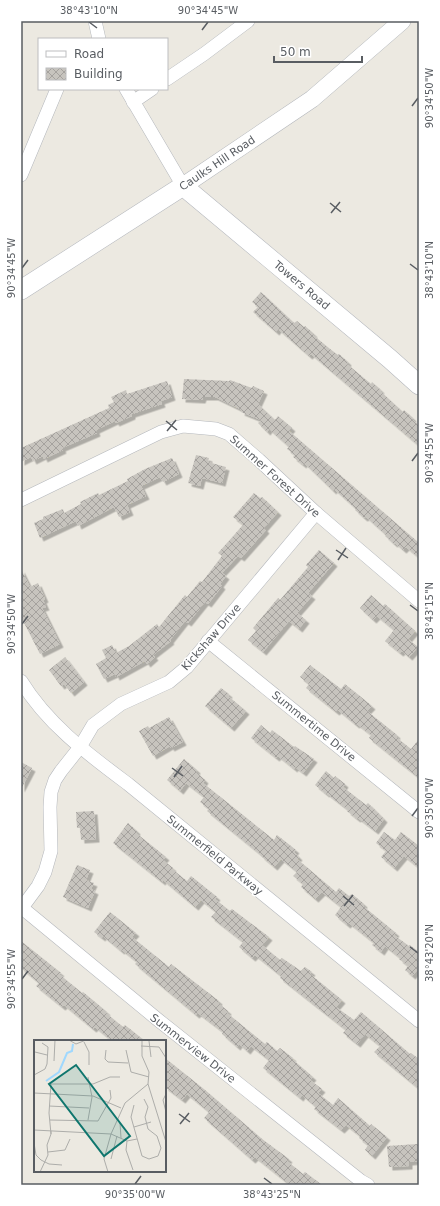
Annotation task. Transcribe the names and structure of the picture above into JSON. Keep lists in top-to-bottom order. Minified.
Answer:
{"streets":{"main road":["Caulks Hill Road","Towers Road"],"street":["Summer Forest Drive","Kickshaw Drive","Summertime Drive","Summerfield Parkway","Summerview Drive"]},"crossings":[["Caulks Hill Road","Towers Road"],["Summer Forest Drive","Kickshaw Drive"],["Kickshaw Drive","Summertime Drive"],["Kickshaw Drive","Summerfield Parkway"],["Kickshaw Drive","Summerview Drive"]],"legend":["Road","Building"],"scale_bar":"50 m","coordinates":["38°43'10\"N","90°34'45\"W","90°34'50\"W","90°34'55\"W","38°43'15\"N","90°35'00\"W","38°43'20\"N","38°43'25\"N"]}
